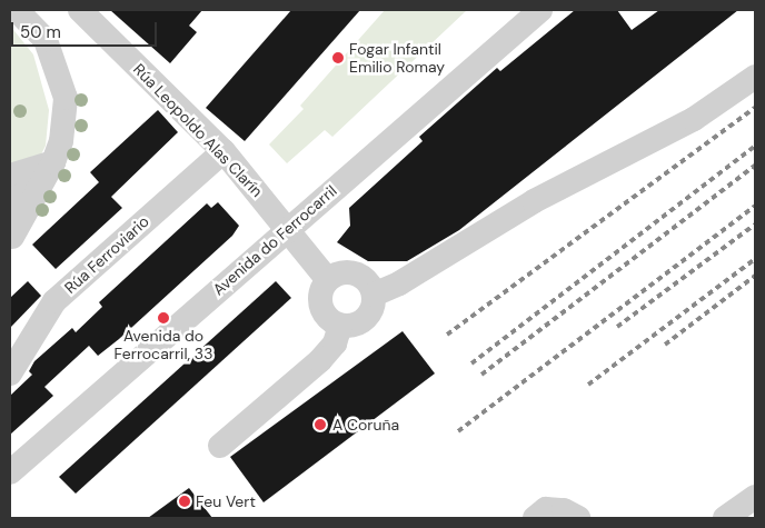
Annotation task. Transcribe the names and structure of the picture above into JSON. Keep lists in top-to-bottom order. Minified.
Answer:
{"streets":{"street":["Rúa Leopoldo Alas Clarín","Avenida do Ferrocarril","Rúa Ferroviario"]},"crossings":[["Rúa Leopoldo Alas Clarín","Avenida do Ferrocarril"],["Rúa Leopoldo Alas Clarín","Rúa Ferroviario"]],"places":["Fogar Infantil Emilio Romay","Avenida do Ferrocarril, 33","A Coruña","Feu Vert"],"scale_bar":"50 m"}
